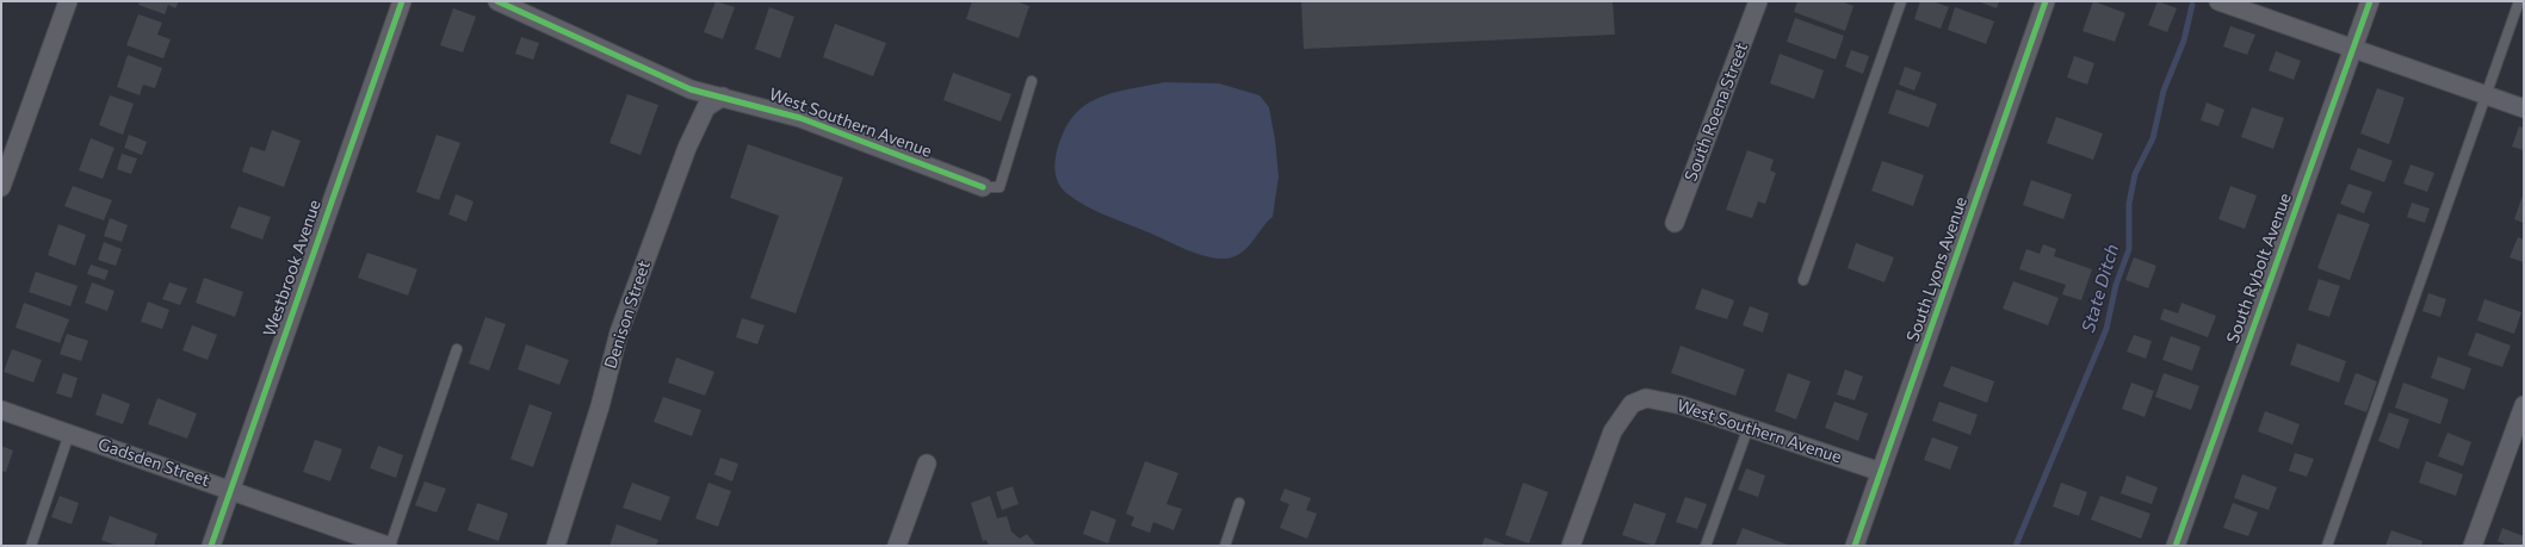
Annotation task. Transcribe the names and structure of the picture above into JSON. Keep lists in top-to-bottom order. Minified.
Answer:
{"streets":{"street":["South Roena Street","West Southern Avenue","Westbrook Avenue","South Rybolt Avenue","South Lyons Avenue","Denison Street","Gadsden Street"]},"crossings":[["West Southern Avenue","South Lyons Avenue"],["West Southern Avenue","Denison Street"],["Westbrook Avenue","Gadsden Street"]],"water":["State Ditch"]}
